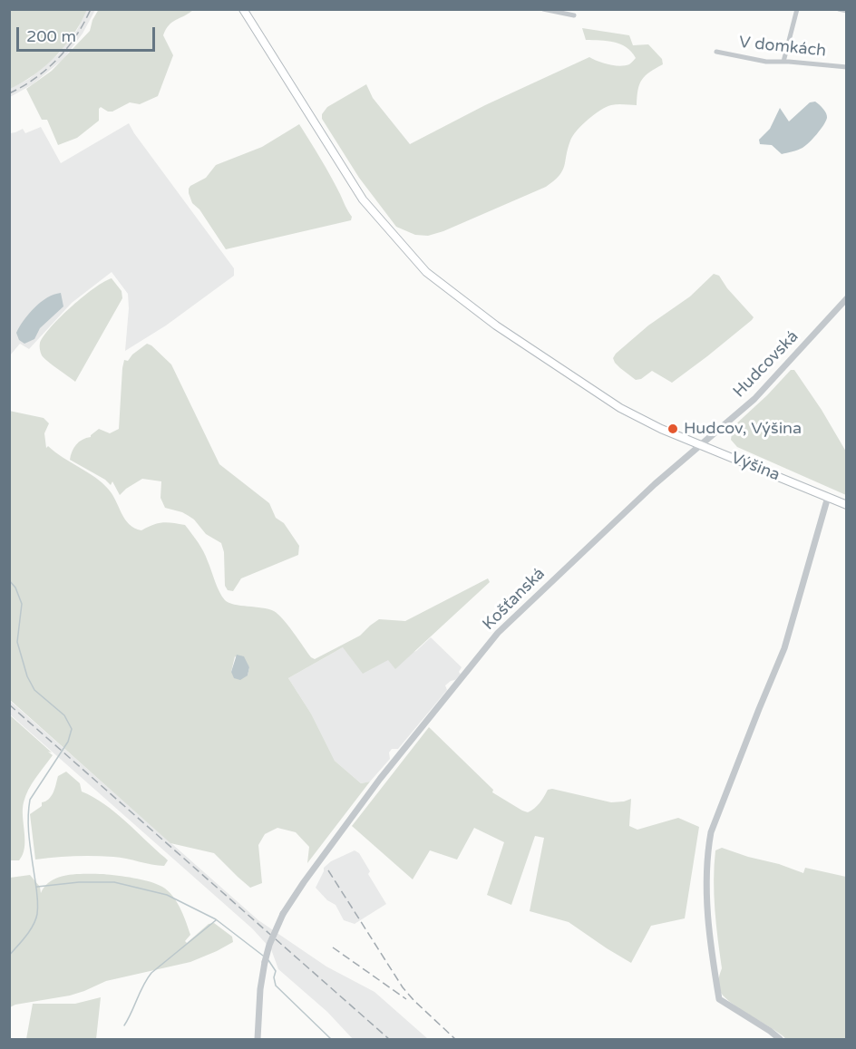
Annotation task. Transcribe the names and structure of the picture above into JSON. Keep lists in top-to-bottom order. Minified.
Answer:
{"streets":{"main road":["Výšina"],"street":["V domkách","Hudcovská","Košťanská"]},"crossings":[["Hudcovská","Výšina"],["Hudcovská","Košťanská"],["Výšina","Košťanská"]],"places":["Hudcov, Výšina"],"scale_bar":"200 m"}
